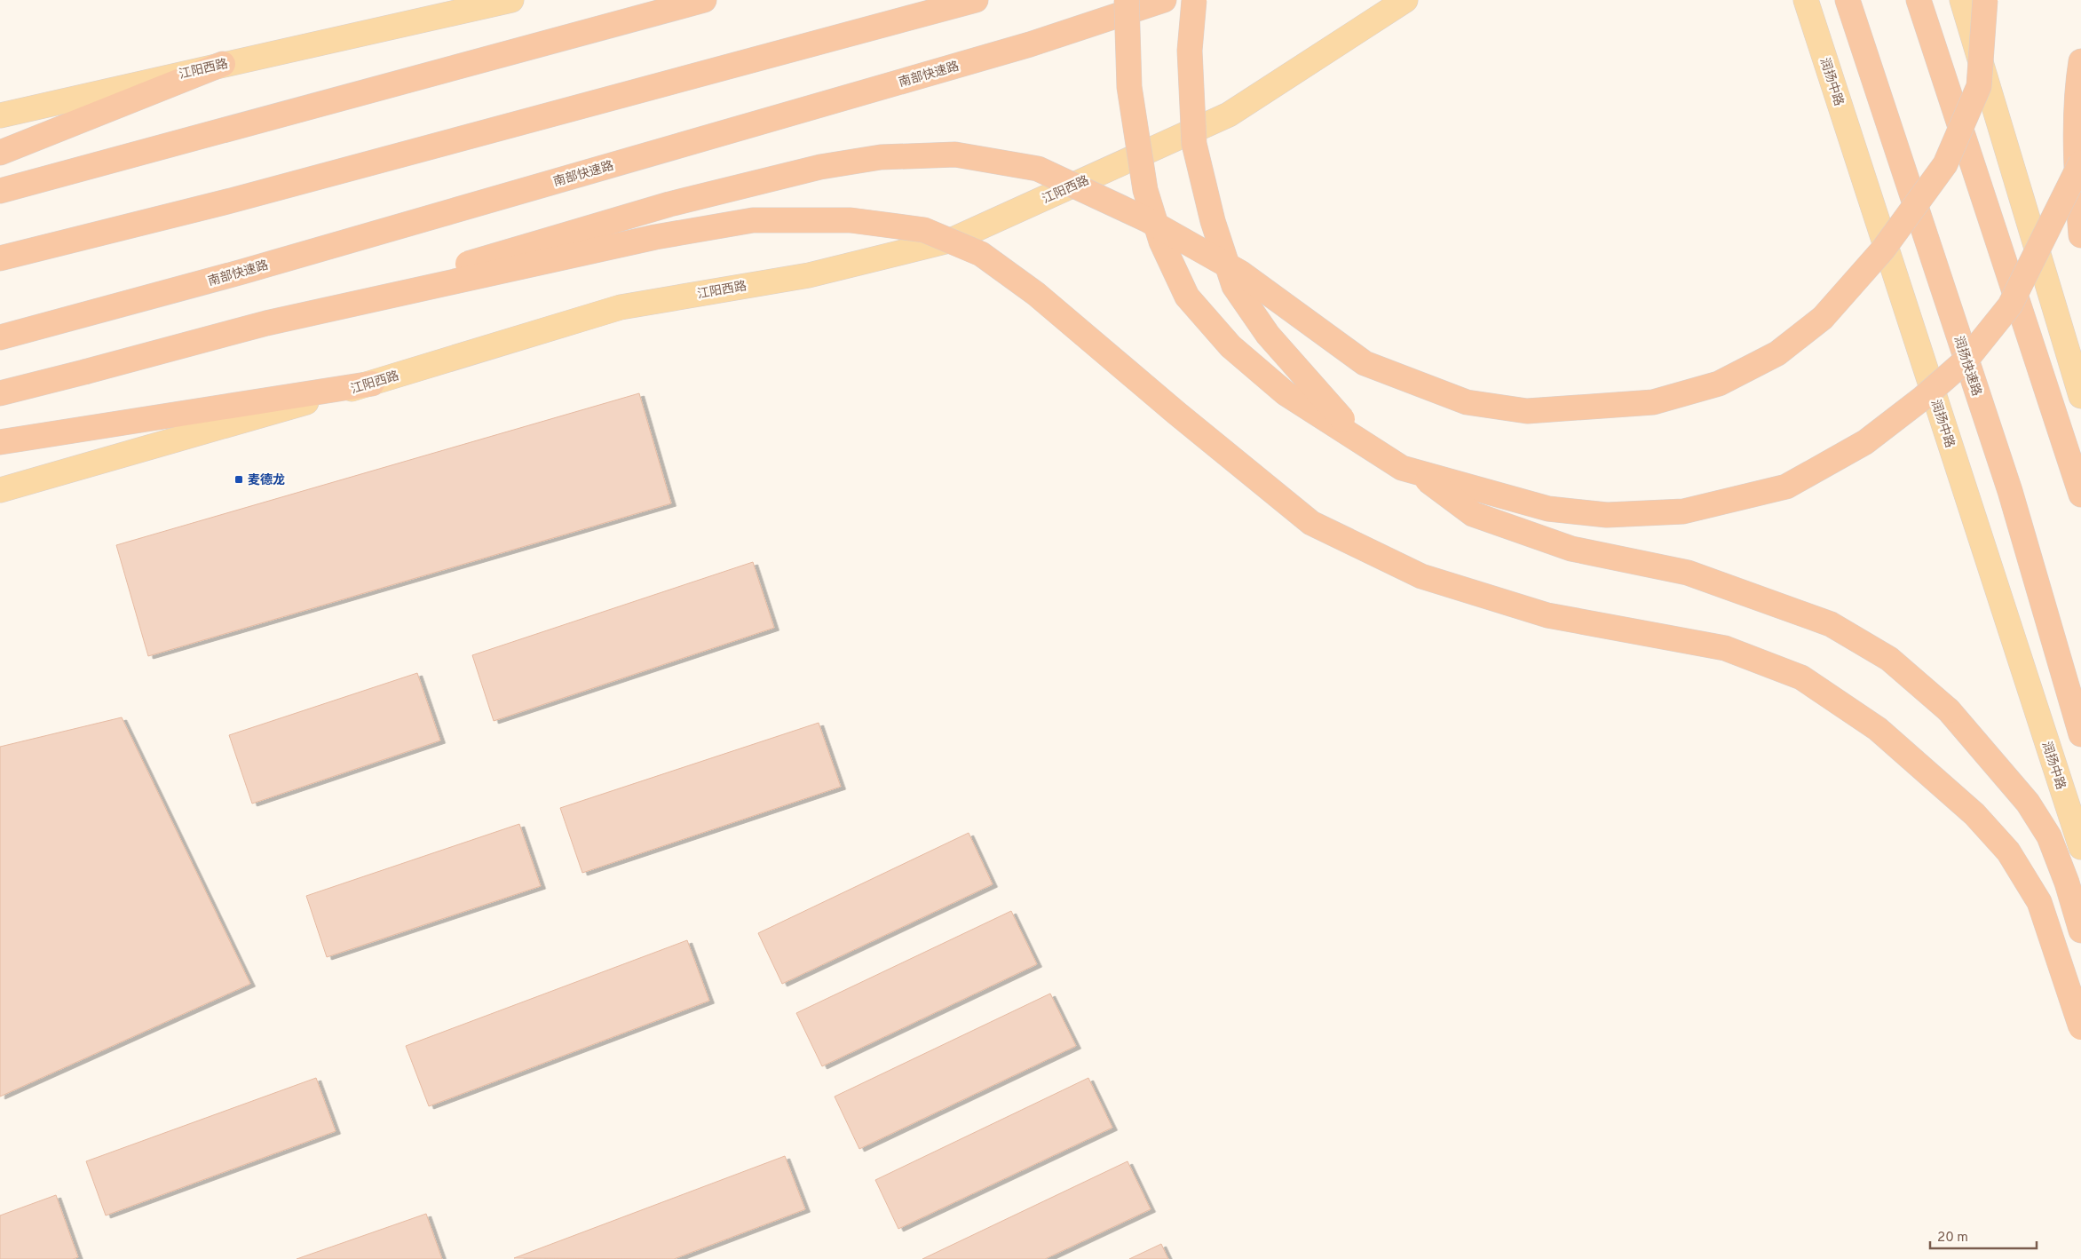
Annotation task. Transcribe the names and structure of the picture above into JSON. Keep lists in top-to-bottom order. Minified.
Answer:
{"streets":{"highway":["南部快速路","润扬快速路"],"main road":["江阳西路","润扬中路"]},"places":{"transit":["麦德龙"]},"scale_bar":"20 m"}
